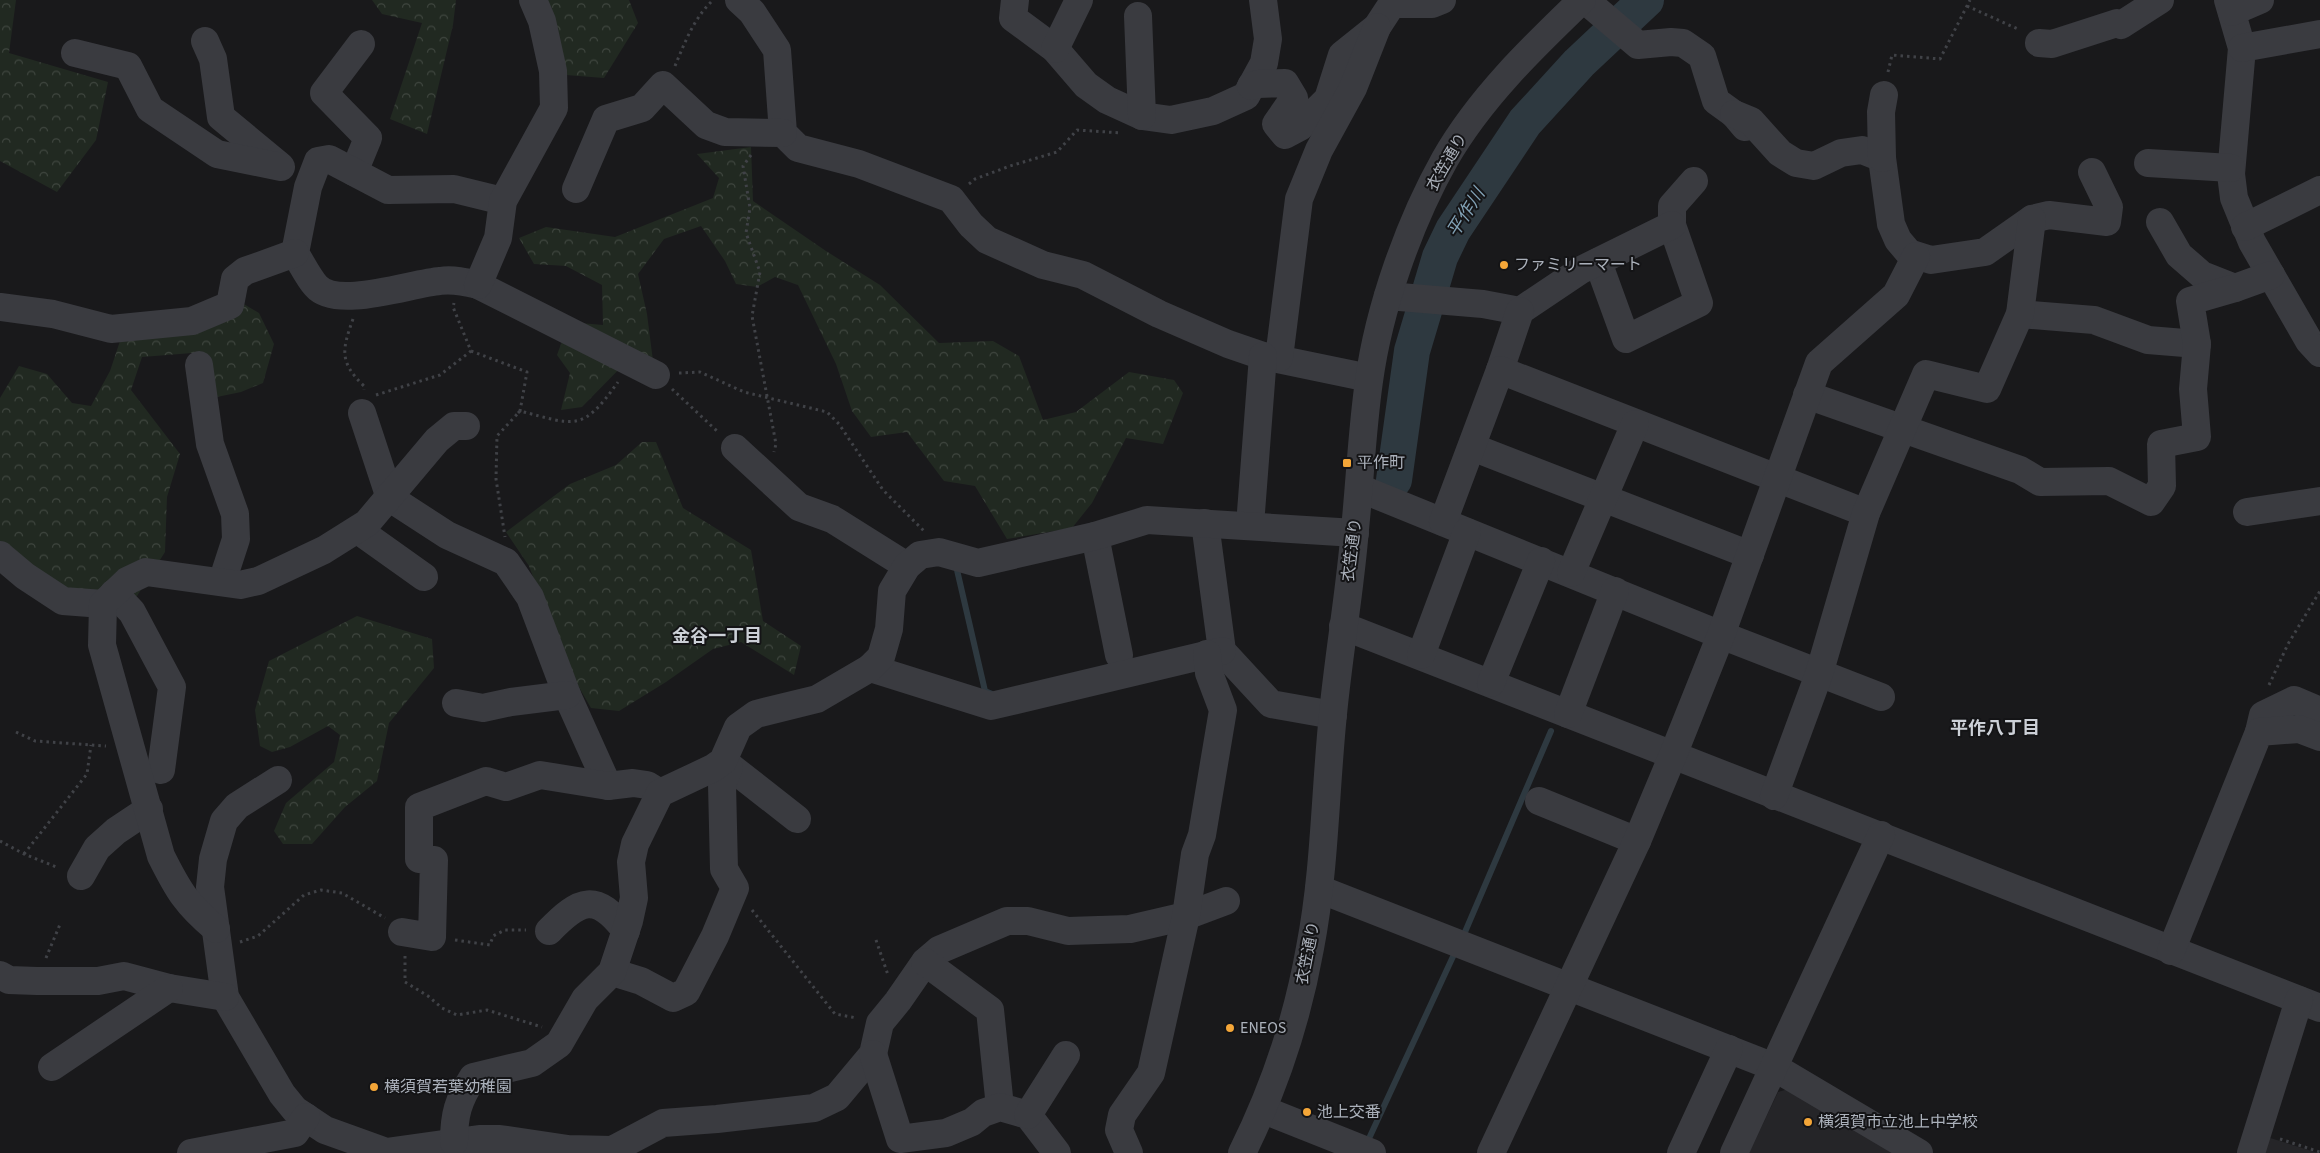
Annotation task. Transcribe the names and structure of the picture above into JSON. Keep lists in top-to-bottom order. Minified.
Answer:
{"streets":{"street":["衣笠通り"]},"districts":["金谷一丁目","平作八丁目"],"water":["平作川"],"places":{"other":["ファミリーマート","ENEOS","横須賀若葉幼稚園","池上交番","横須賀市立池上中学校"],"transit":["平作町"]}}
